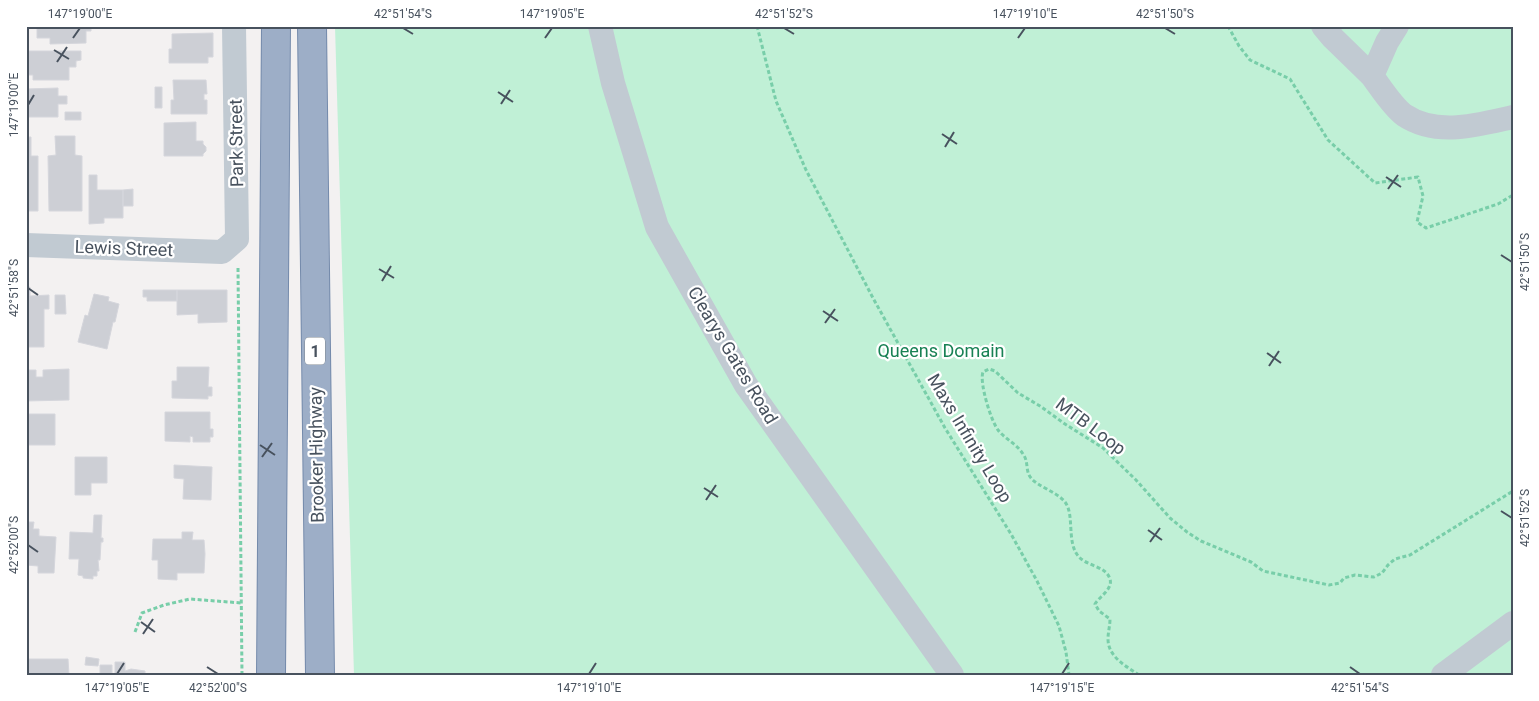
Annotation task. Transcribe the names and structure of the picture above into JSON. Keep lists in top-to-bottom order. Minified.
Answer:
{"streets":{"highway":["1","Brooker Highway"],"street":["Park Street","Lewis Street","Clearys Gates Road"],"path":["MTB Loop","Maxs Infinity Loop"]},"crossings":[["Park Street","Lewis Street"]],"parks":["Queens Domain"],"coordinates":["147°19'00\"E","42°51'54\"S","147°19'05\"E","42°51'52\"S","147°19'10\"E","42°51'50\"S","42°51'58\"S","42°52'00\"S","147°19'15\"E"]}
